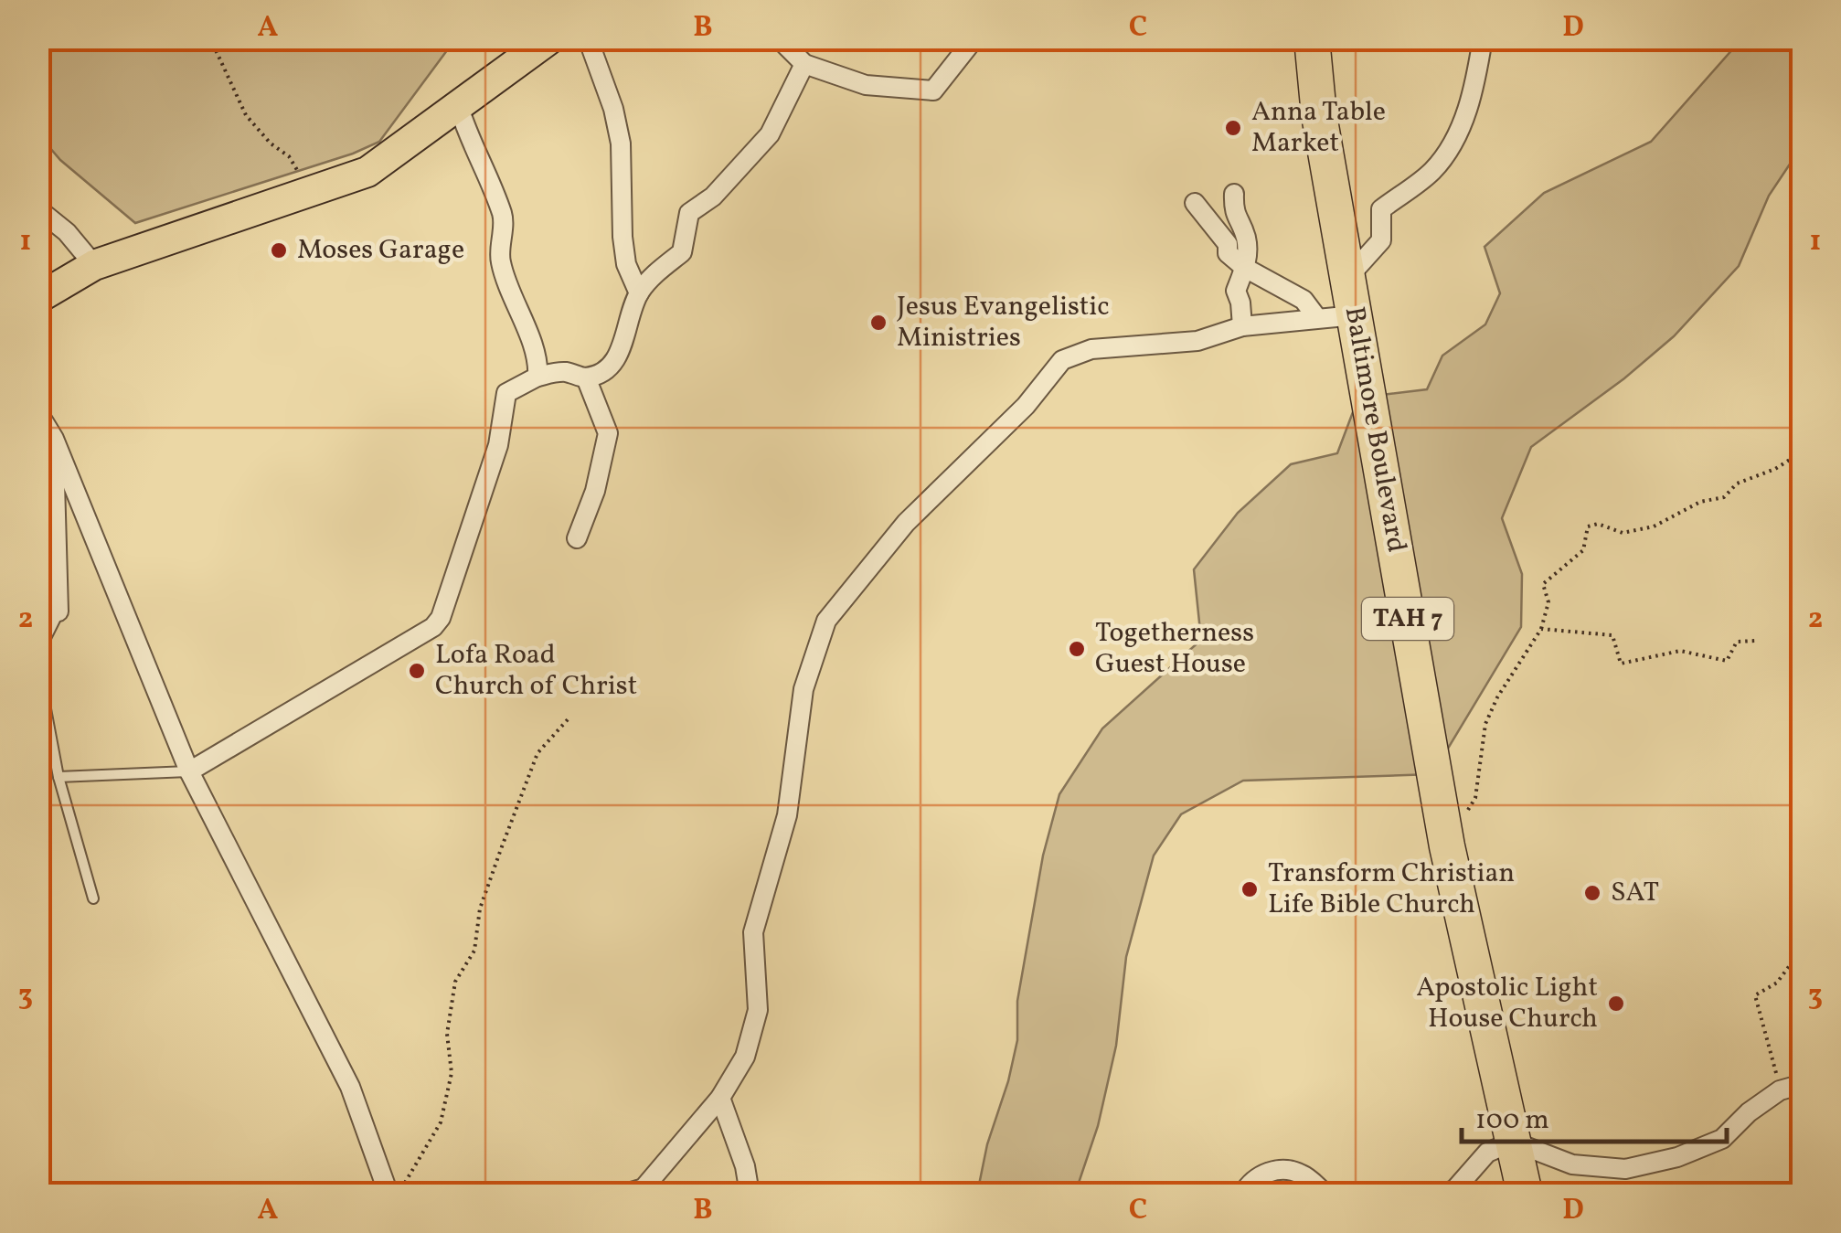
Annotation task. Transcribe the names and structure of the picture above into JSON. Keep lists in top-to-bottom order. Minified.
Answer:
{"streets":{"highway":["Baltimore Boulevard","TAH 7"]},"places":["Anna Table Market","Moses Garage","Jesus Evangelistic Ministries","Togetherness Guest House","Lofa Road Church of Christ","Transform Christian Life Bible Church","SAT","Apostolic Light House Church"],"scale_bar":"100 m","grid":{"columns":["A","B","C","D"],"rows":["1","2","3"]}}
